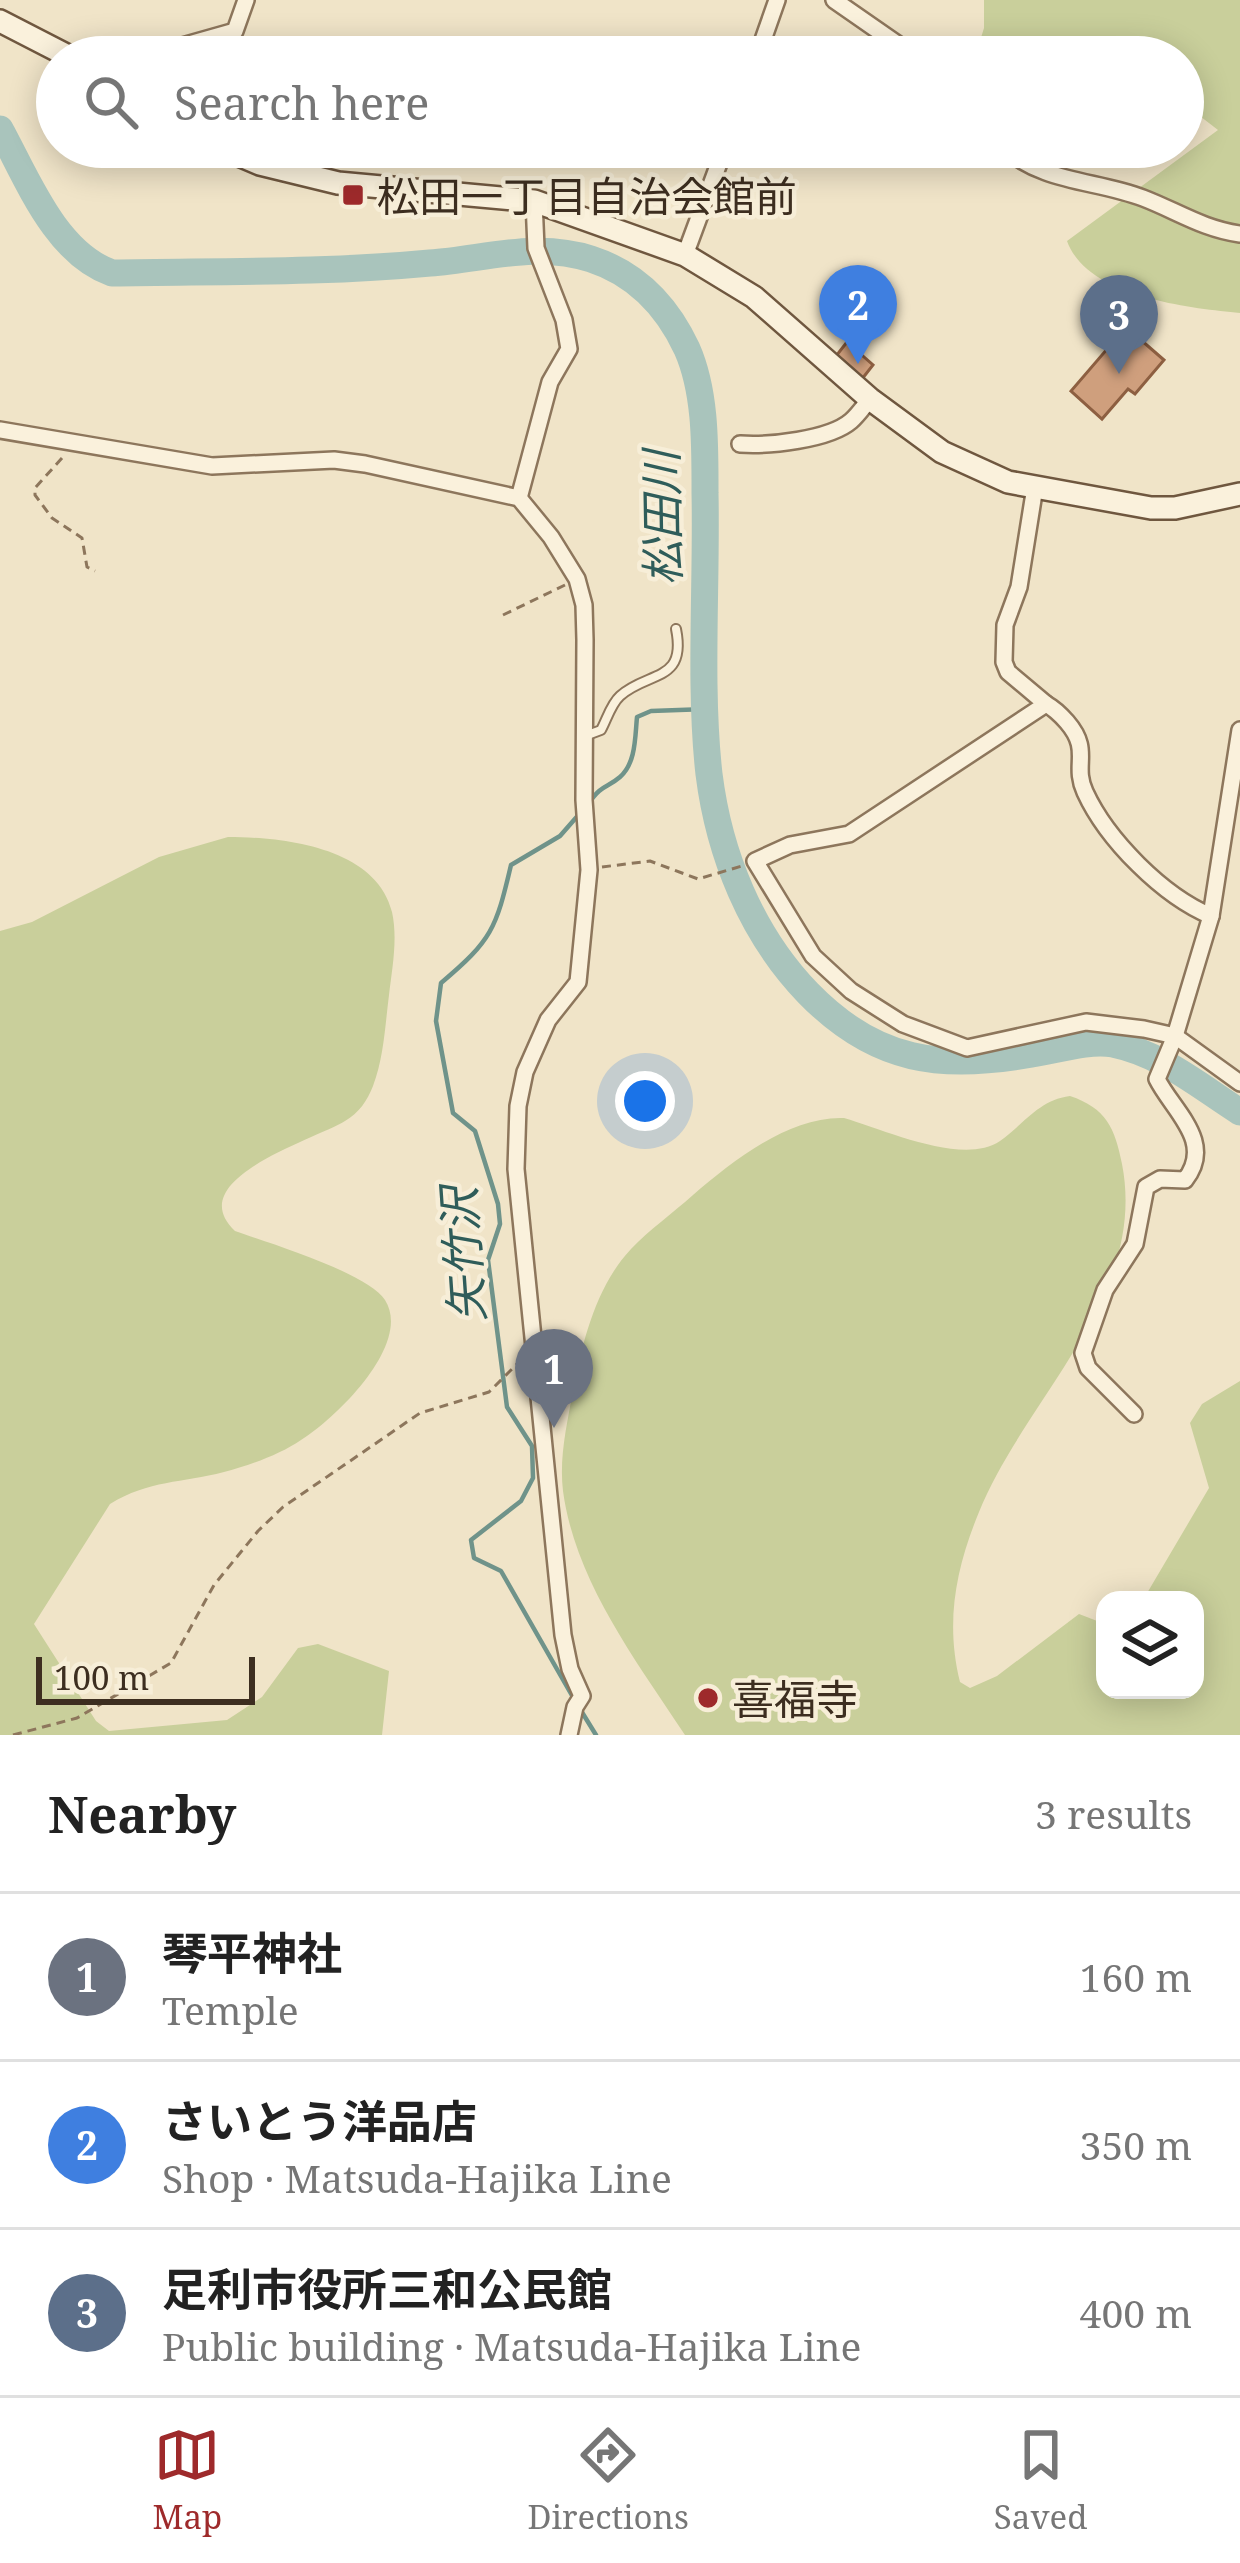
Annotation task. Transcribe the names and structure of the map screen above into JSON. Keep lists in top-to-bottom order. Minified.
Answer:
{"water":["松田川","矢竹沢"],"places":{"transit":["松田一丁目自治会館前"],"other":["喜福寺"]},"scale_bar":"100 m","page":{"search":"Search here","pins":["2","3","1"],"scale":"100 m","heading":["Nearby","3 results"],"list":[{"mark":"1","name":"琴平神社","note":"Temple","value":"160 m"},{"mark":"2","name":"さいとう洋品店","note":"Shop · Matsuda-Hajika Line","value":"350 m"},{"mark":"3","name":"足利市役所三和公民館","note":"Public building · Matsuda-Hajika Line","value":"400 m"}],"nav":["Map","Directions","Saved"]}}
